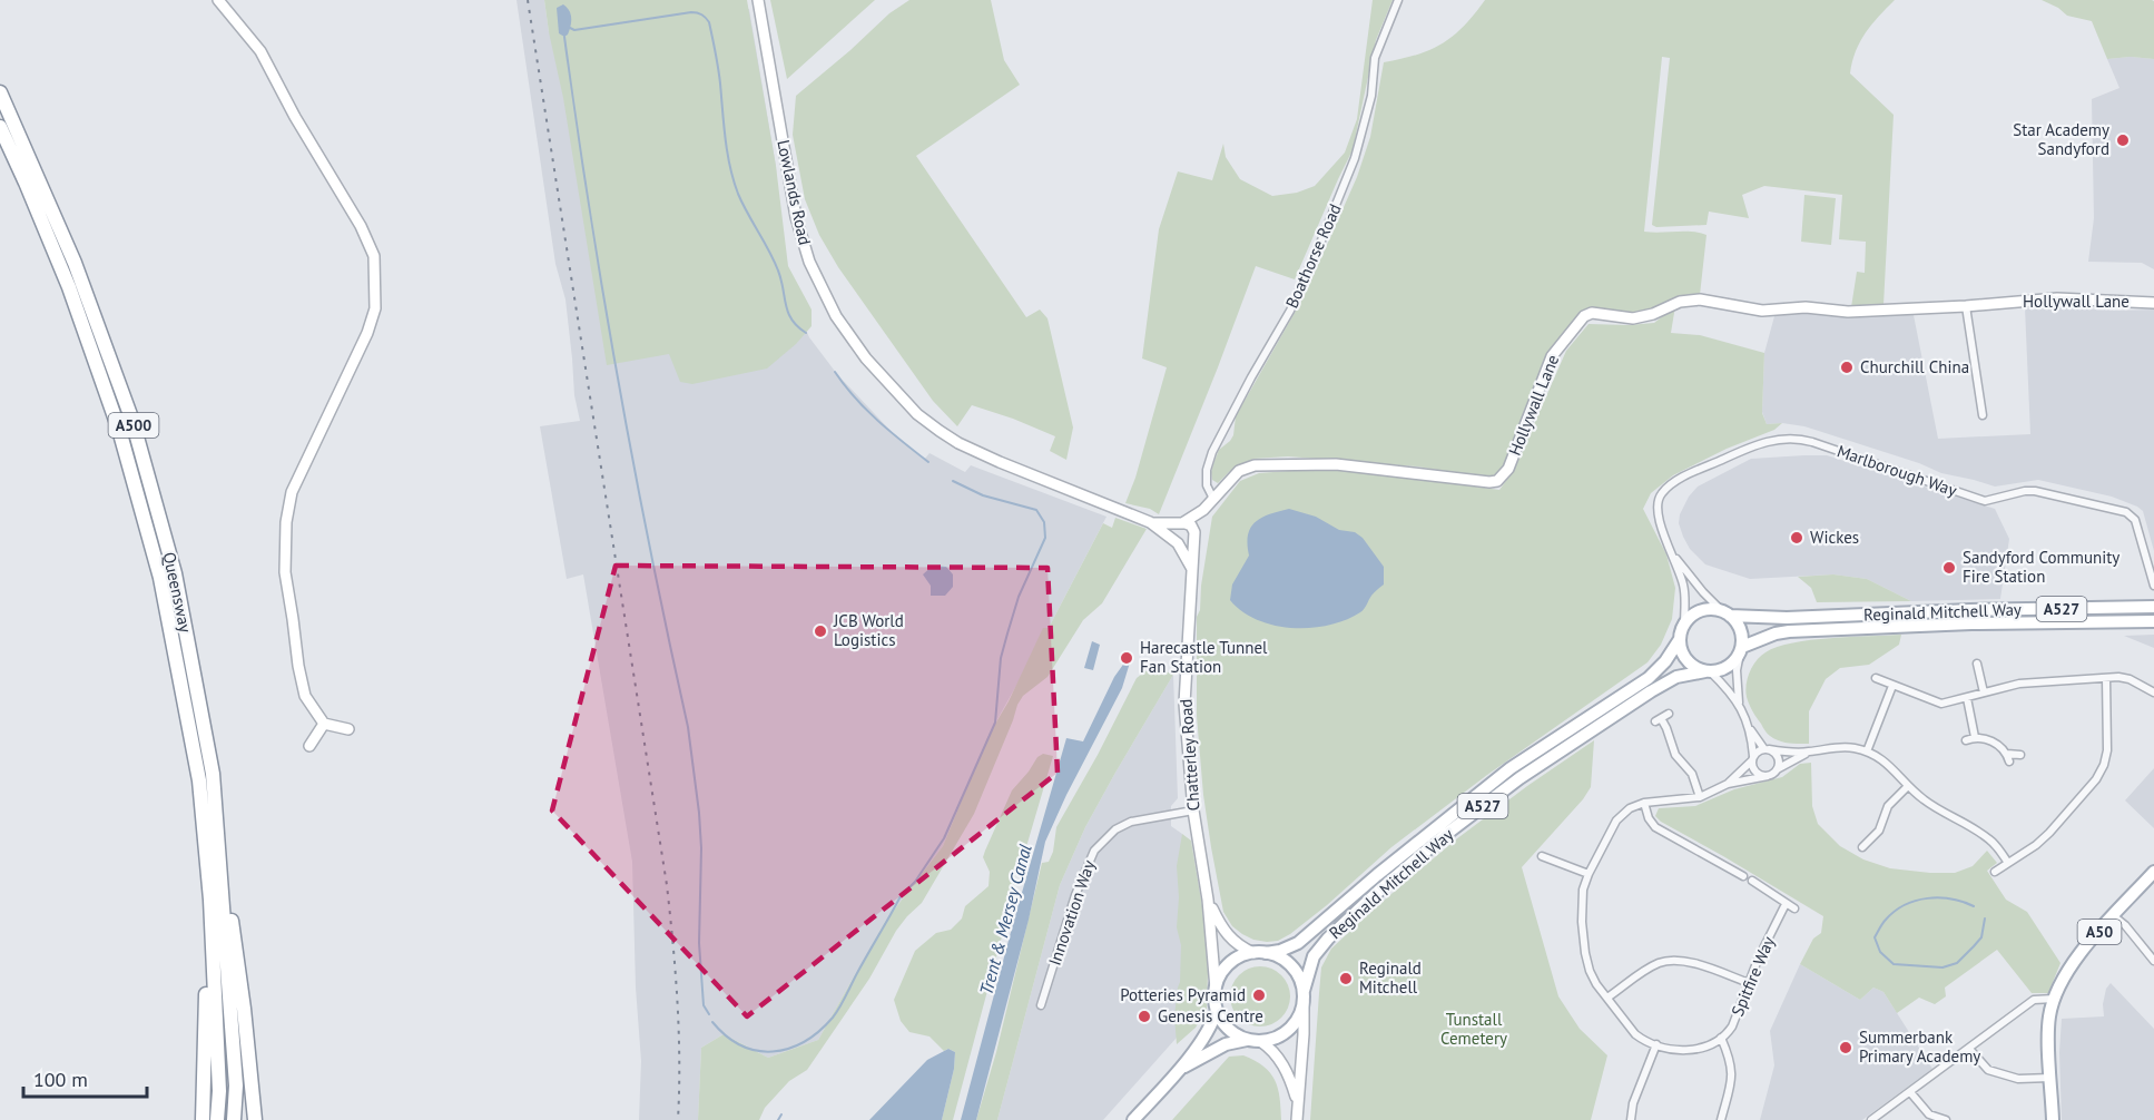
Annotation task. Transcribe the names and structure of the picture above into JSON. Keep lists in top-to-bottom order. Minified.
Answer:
{"streets":{"highway":["A500","Queensway"],"main road":["A527","Reginald Mitchell Way","A50"],"street":["Lowlands Road","Boathorse Road","Hollywall Lane","Marlborough Way","Chatterley Road","Innovation Way","Spitfire Way"]},"crossings":[["Lowlands Road","Hollywall Lane"],["Lowlands Road","Chatterley Road"],["Boathorse Road","Hollywall Lane"],["Hollywall Lane","Chatterley Road"],["Marlborough Way","Reginald Mitchell Way"],["A527","Reginald Mitchell Way"],["A527","Chatterley Road"],["Reginald Mitchell Way","Chatterley Road"],["Chatterley Road","Innovation Way"]],"water":["Trent & Mersey Canal"],"parks":["Tunstall Cemetery"],"places":["Star Academy Sandyford","Churchill China","Wickes","Sandyford Community Fire Station","JCB World Logistics","Harecastle Tunnel Fan Station","Reginald Mitchell","Potteries Pyramid","Genesis Centre","Summerbank Primary Academy"],"scale_bar":"100 m"}
